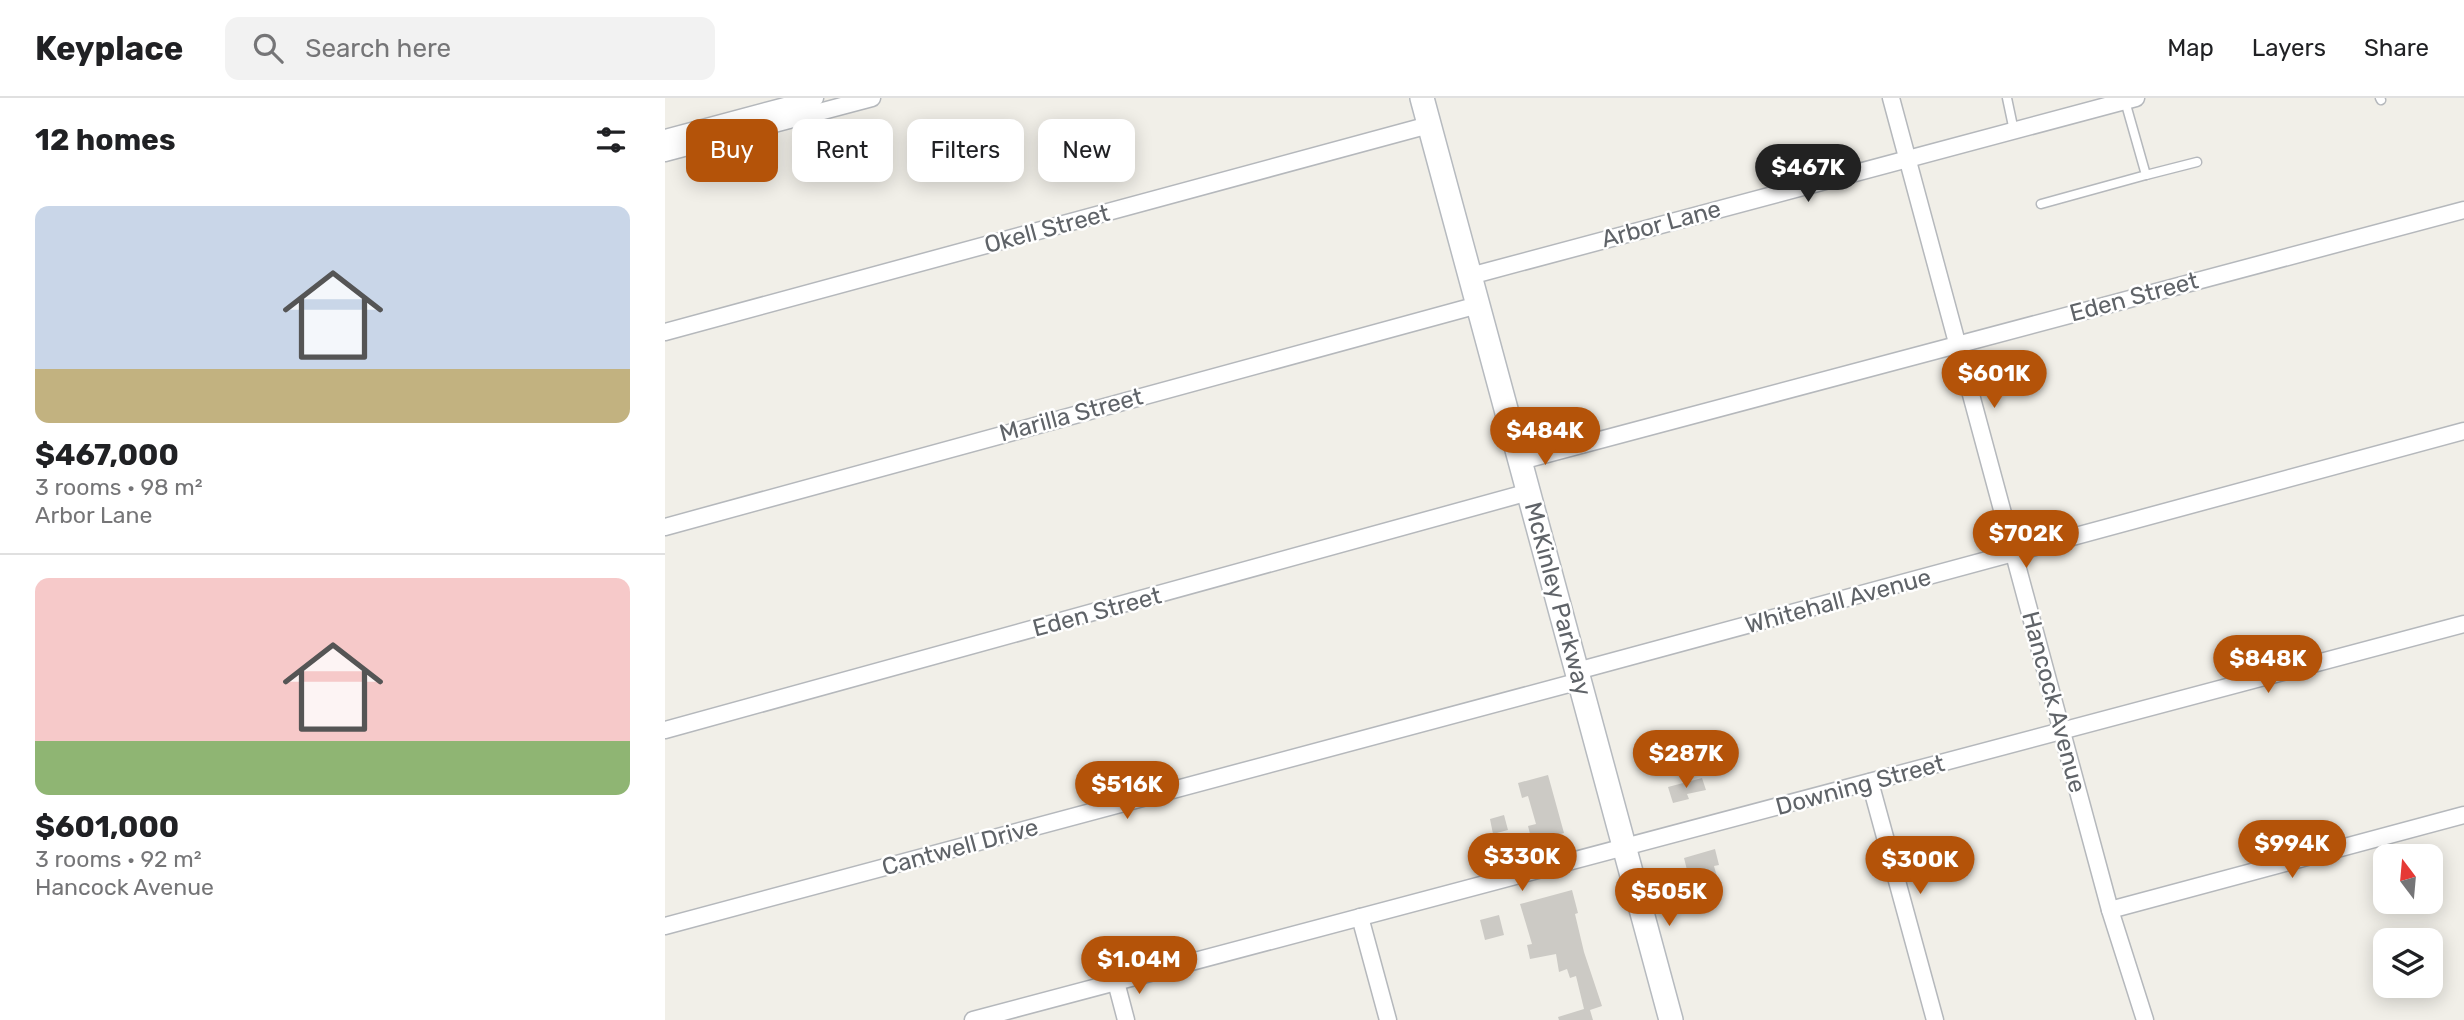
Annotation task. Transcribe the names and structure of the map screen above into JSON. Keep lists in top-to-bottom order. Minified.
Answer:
{"streets":{"street":["Arbor Lane","Okell Street","Eden Street","Marilla Street","McKinley Parkway","Whitehall Avenue","Hancock Avenue","Downing Street","Cantwell Drive"]},"crossings":[["Arbor Lane","McKinley Parkway"],["Arbor Lane","Hancock Avenue"],["Okell Street","McKinley Parkway"],["Eden Street","McKinley Parkway"],["Eden Street","Hancock Avenue"],["Marilla Street","McKinley Parkway"],["McKinley Parkway","Whitehall Avenue"],["McKinley Parkway","Downing Street"],["McKinley Parkway","Cantwell Drive"],["Whitehall Avenue","Hancock Avenue"],["Whitehall Avenue","Cantwell Drive"],["Hancock Avenue","Downing Street"]],"north":"top","page":{"header":"Keyplace","search":"Search here","nav":["Map","Layers","Share"],"heading":"12 homes","chip":["Buy","Rent","Filters","New"],"price":["$467K","$601K","$484K","$702K","$848K","$287K","$516K","$994K","$330K","$300K","$505K","$1.04M"],"list":[{"name":"$467,000","note":"3 rooms · 98 m² · Arbor Lane"},{"name":"$601,000","note":"3 rooms · 92 m² · Hancock Avenue"}]}}
